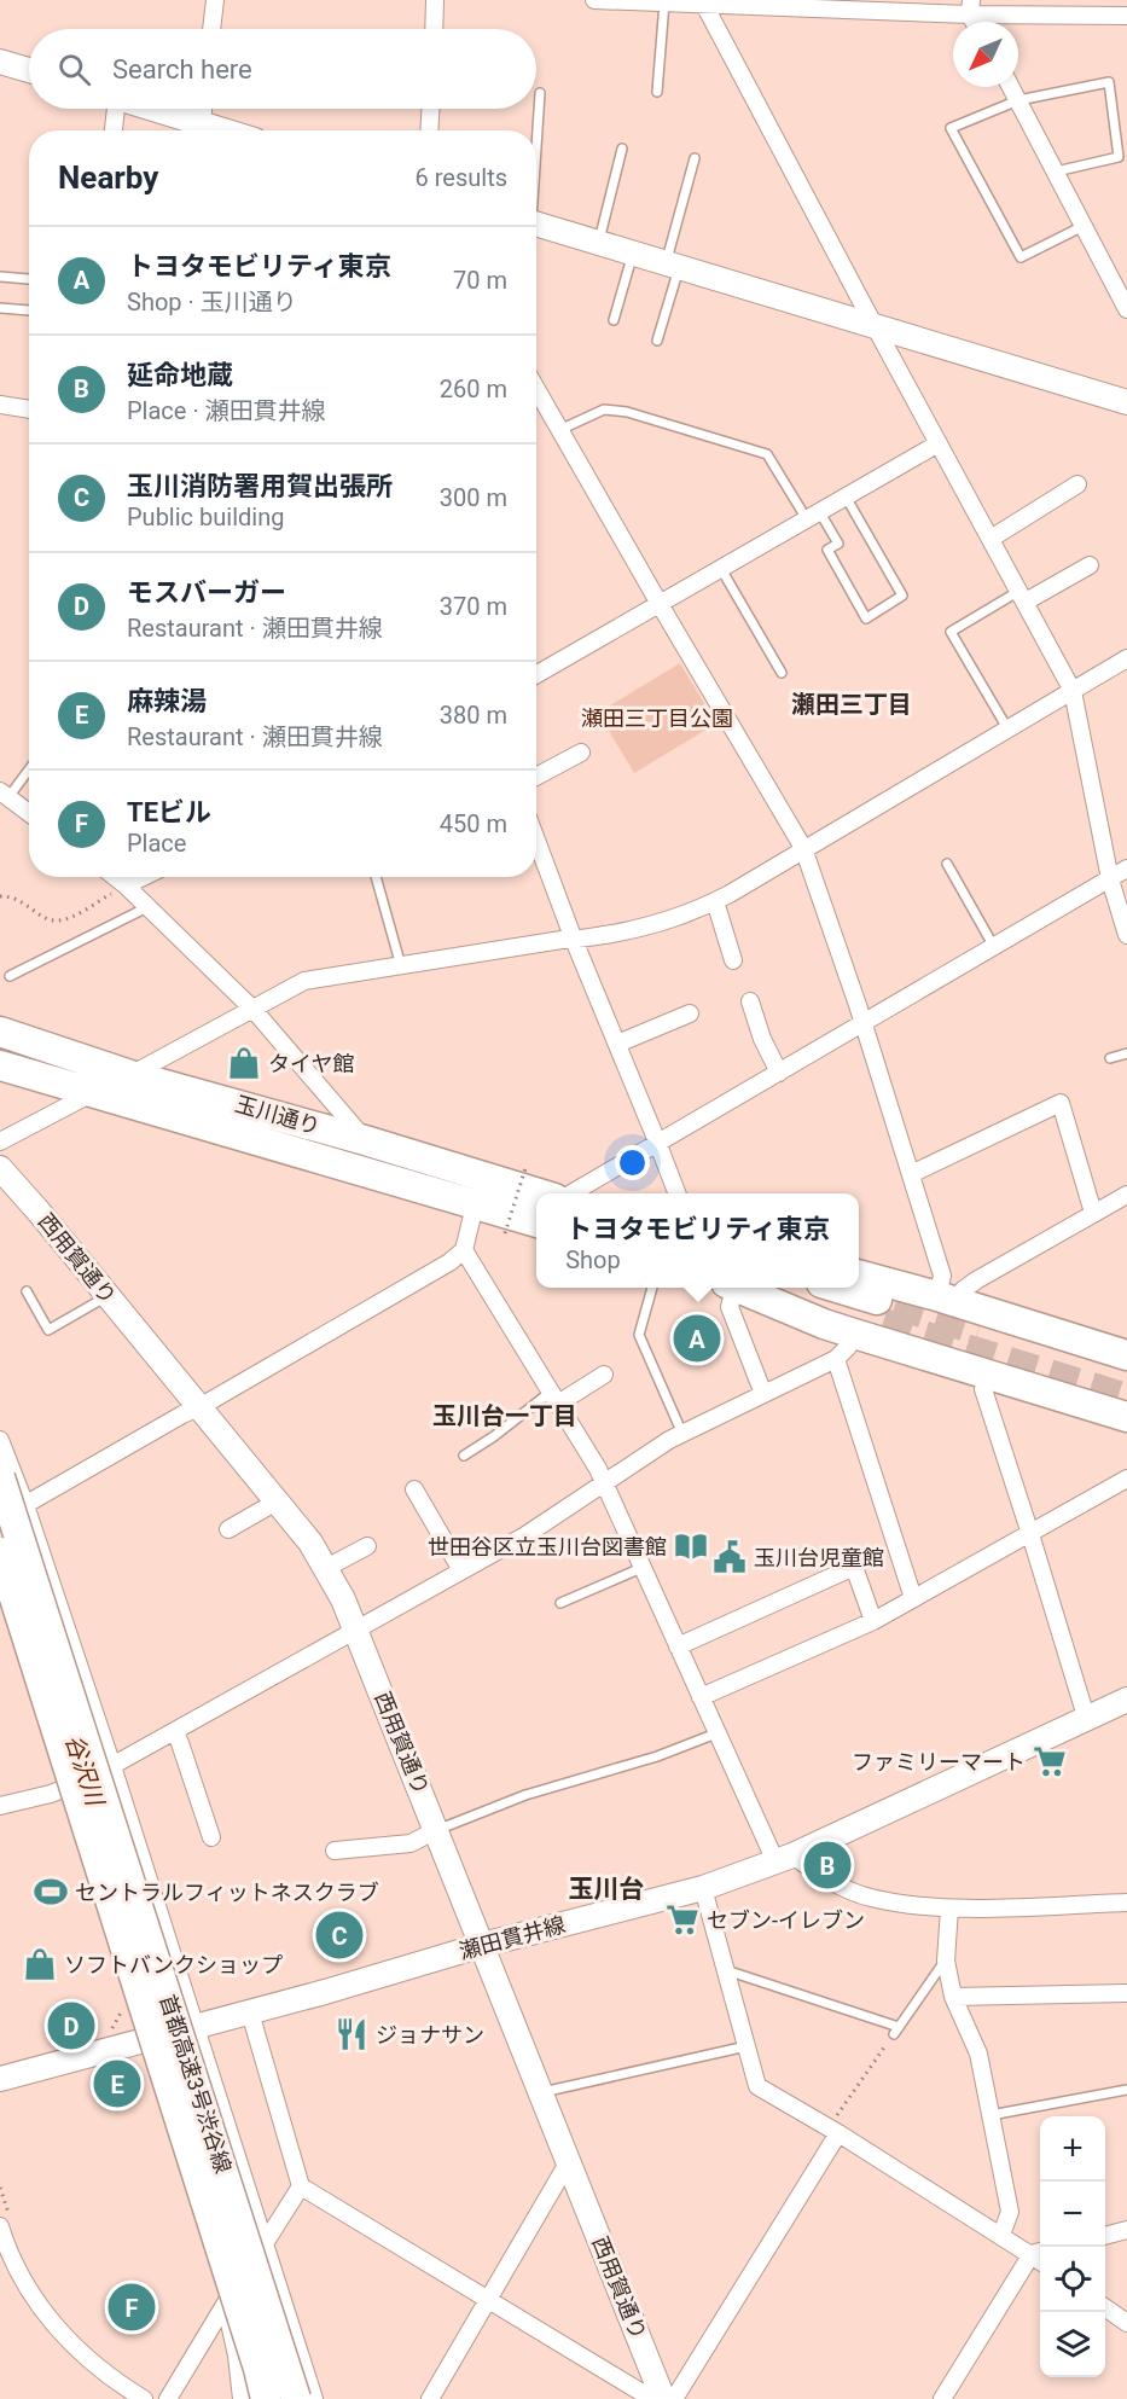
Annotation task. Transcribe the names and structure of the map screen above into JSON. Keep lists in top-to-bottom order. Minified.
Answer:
{"streets":{"highway":["玉川通り","首都高速3号渋谷線"],"street":["西用賀通り","瀬田貫井線"]},"crossings":[["西用賀通り","瀬田貫井線"]],"districts":["瀬田三丁目","玉川台一丁目","玉川台"],"water":["谷沢川"],"parks":["瀬田三丁目公園"],"places":{"shop":["タイヤ館","ソフトバンクショップ"],"library":["世田谷区立玉川台図書館"],"public building":["玉川台児童館"],"supermarket":["ファミリーマート","セブン-イレブン"],"sports":["セントラルフィットネスクラブ"],"restaurant":["ジョナサン"]},"north":"bottom left","page":{"search":"Search here","heading":["Nearby","6 results"],"list":[{"mark":"A","name":"トヨタモビリティ東京","note":"Shop · 玉川通り","value":"70 m"},{"mark":"B","name":"延命地蔵","note":"Place · 瀬田貫井線","value":"260 m"},{"mark":"C","name":"玉川消防署用賀出張所","note":"Public building","value":"300 m"},{"mark":"D","name":"モスバーガー","note":"Restaurant · 瀬田貫井線","value":"370 m"},{"mark":"E","name":"麻辣湯","note":"Restaurant · 瀬田貫井線","value":"380 m"},{"mark":"F","name":"TEビル","note":"Place","value":"450 m"}],"popup":["トヨタモビリティ東京","Shop"],"pins":["A","B","C","D","E","F"],"map_buttons":["+","−"]}}
